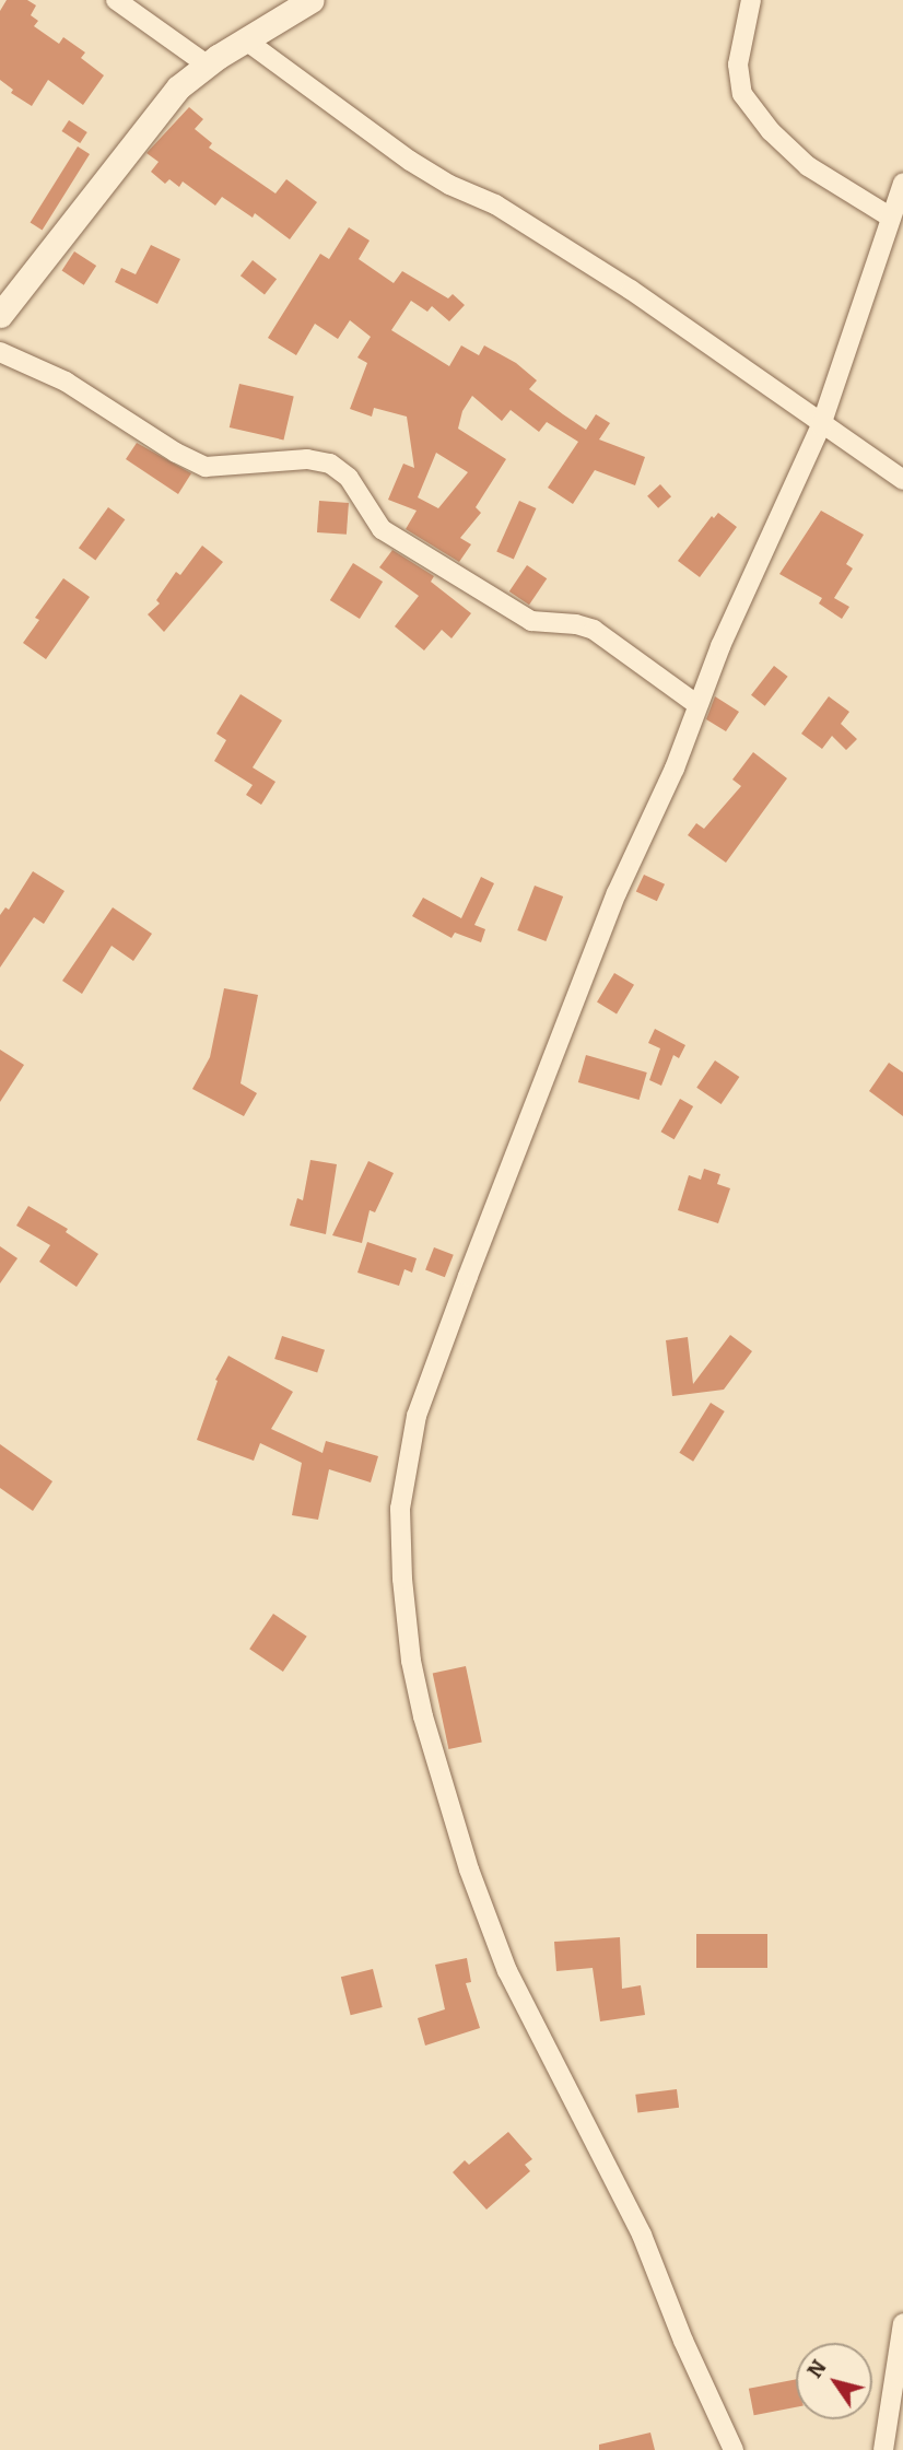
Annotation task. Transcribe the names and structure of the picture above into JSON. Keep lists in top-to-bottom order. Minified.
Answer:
{"north":"top left"}
